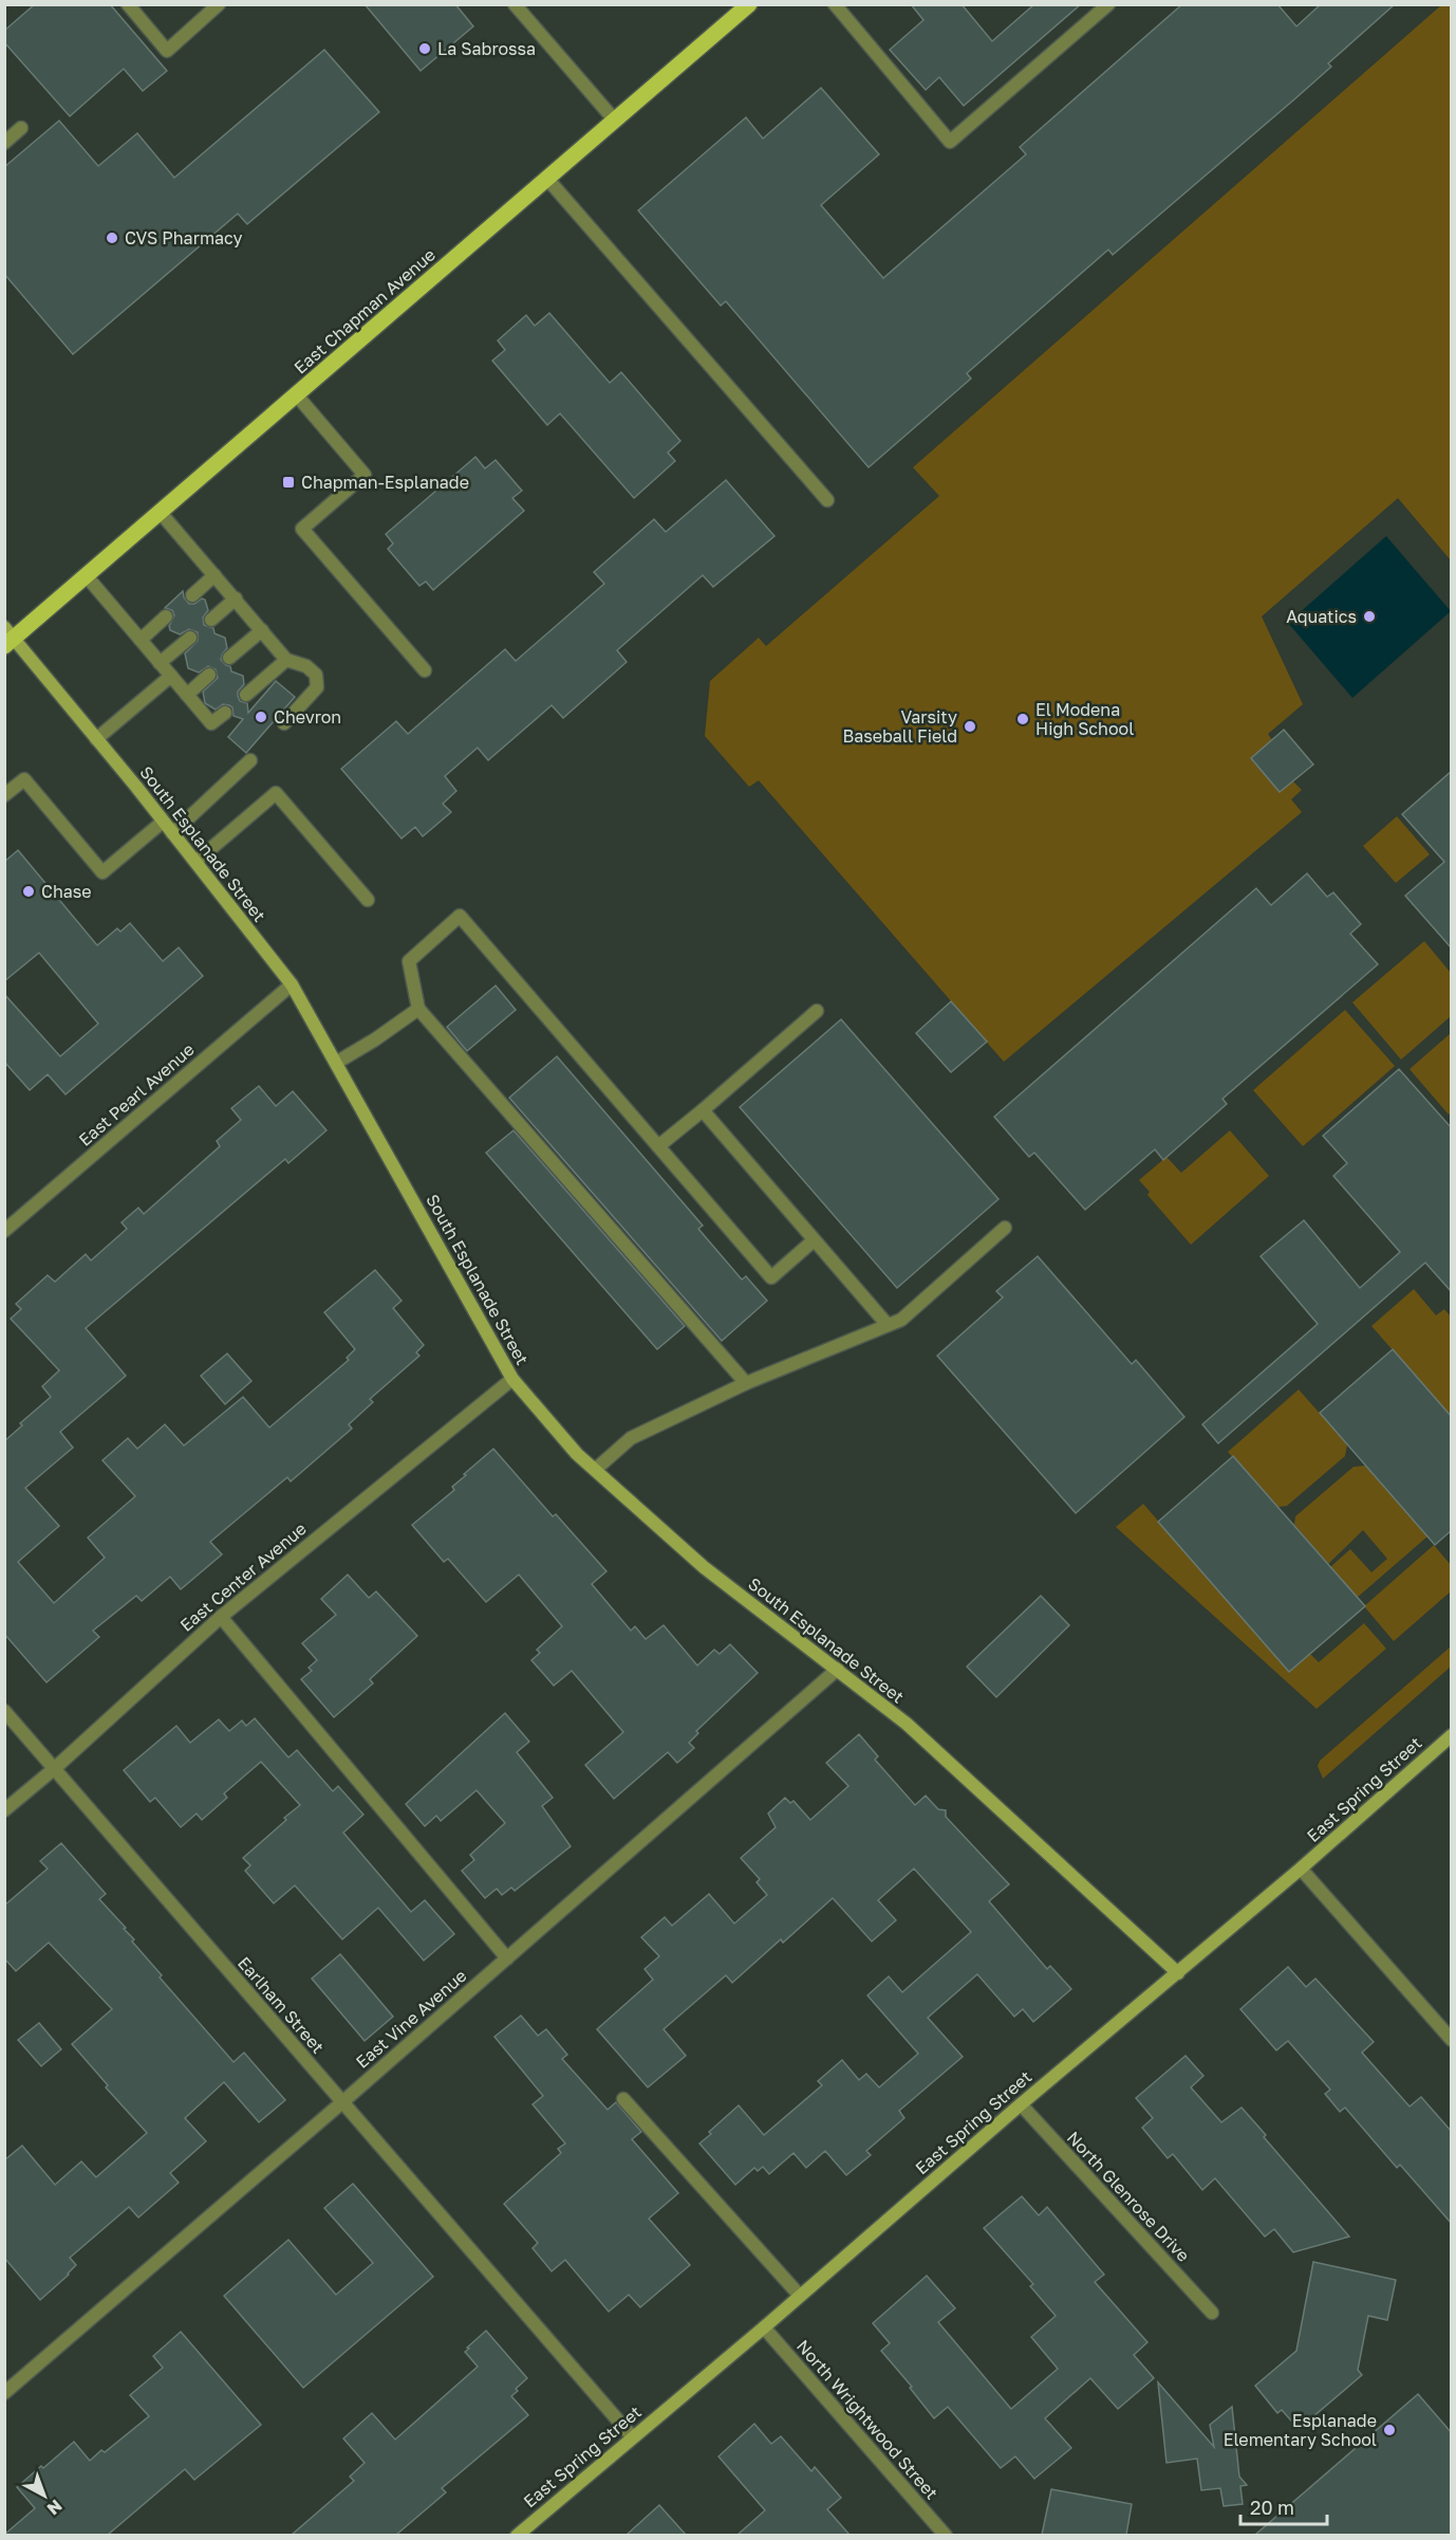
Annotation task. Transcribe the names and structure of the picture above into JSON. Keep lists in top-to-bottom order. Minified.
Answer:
{"streets":{"main road":["East Chapman Avenue"],"street":["South Esplanade Street","East Pearl Avenue","East Center Avenue","East Spring Street","Earlham Street","East Vine Avenue","North Glenrose Drive","North Wrightwood Street"]},"crossings":[["East Chapman Avenue","South Esplanade Street"],["South Esplanade Street","East Pearl Avenue"],["South Esplanade Street","East Center Avenue"],["South Esplanade Street","East Spring Street"],["South Esplanade Street","East Vine Avenue"],["East Center Avenue","Earlham Street"],["East Spring Street","Earlham Street"],["East Spring Street","North Glenrose Drive"],["East Spring Street","North Wrightwood Street"],["Earlham Street","East Vine Avenue"]],"places":{"other":["La Sabrossa","CVS Pharmacy","Aquatics","Chevron","El Modena High School","Varsity Baseball Field","Chase","Esplanade Elementary School"],"transit":["Chapman-Esplanade"]},"scale_bar":"20 m","north":"bottom right"}
